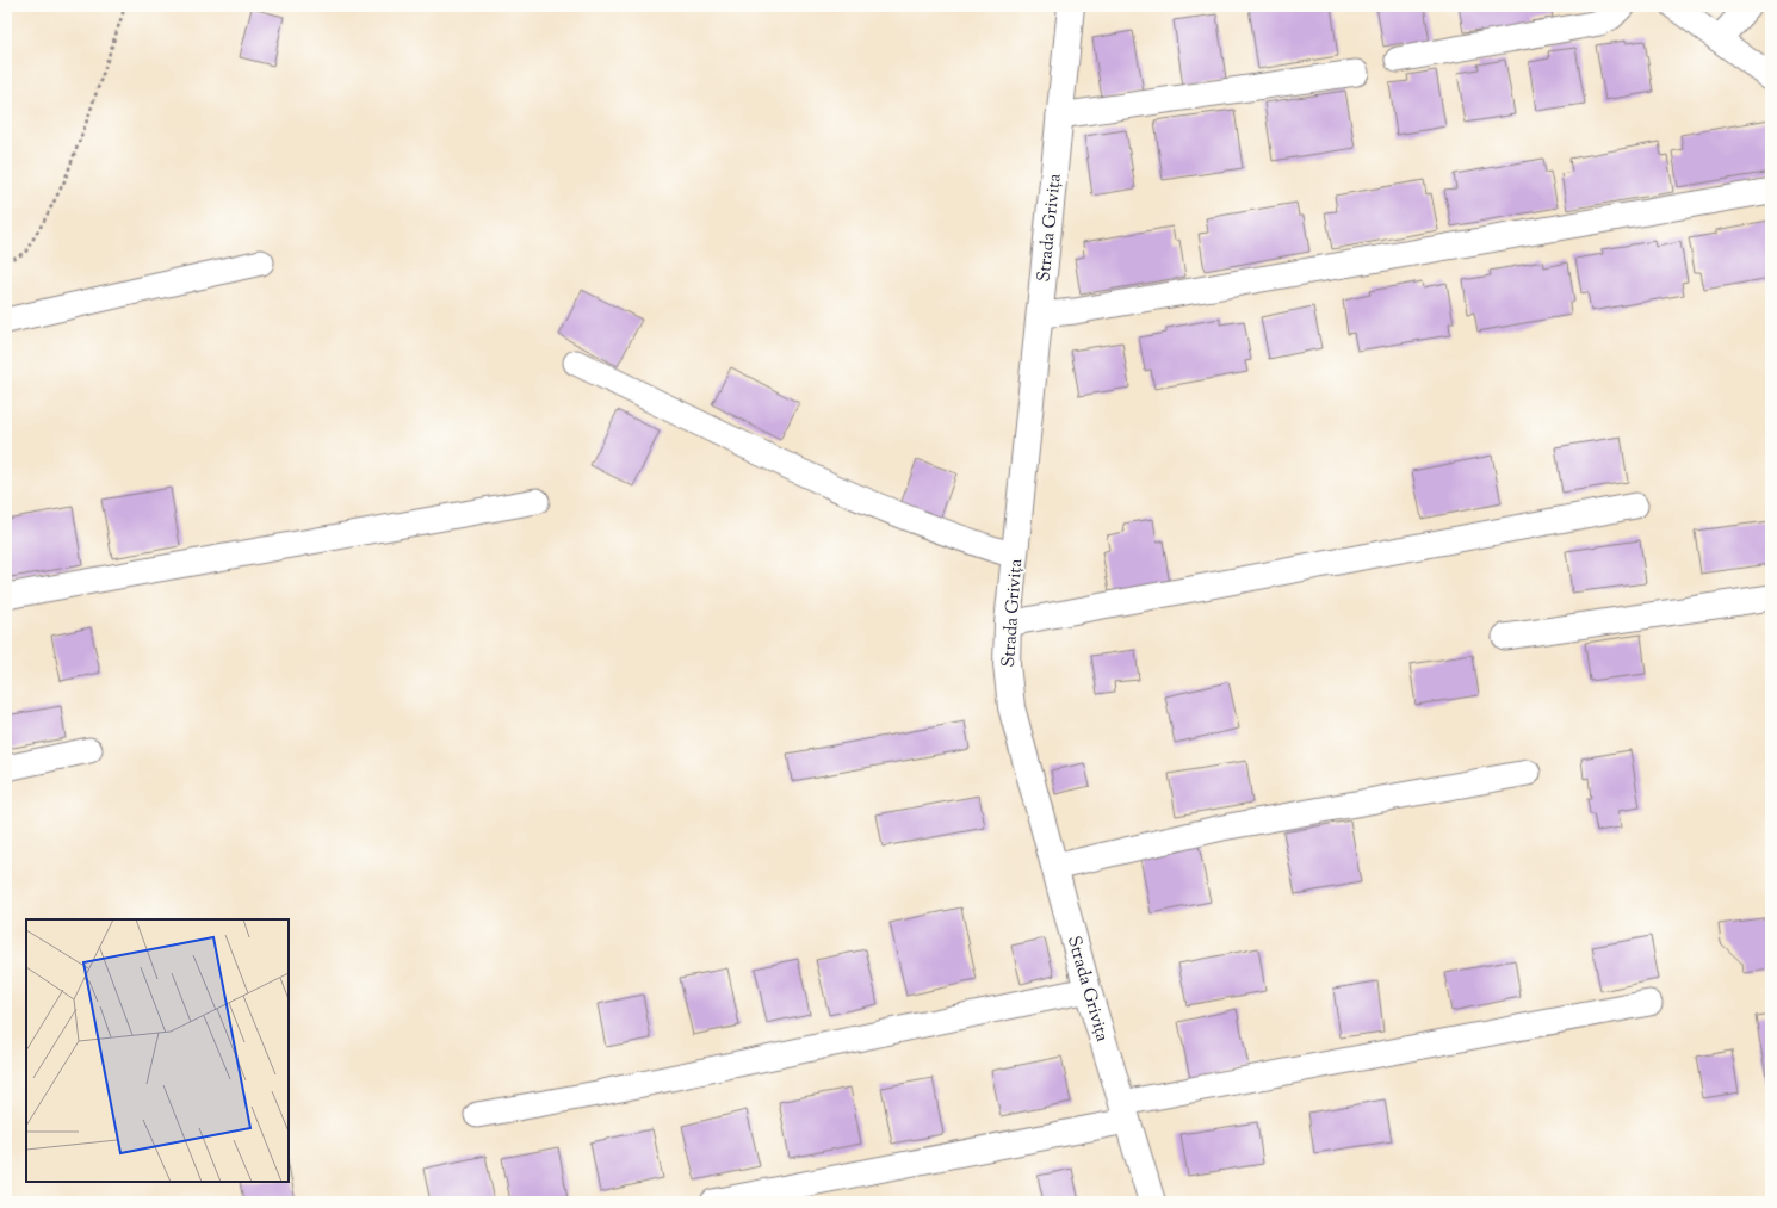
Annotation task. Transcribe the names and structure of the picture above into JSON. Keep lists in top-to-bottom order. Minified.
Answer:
{"streets":{"street":["Strada Grivița"]}}
